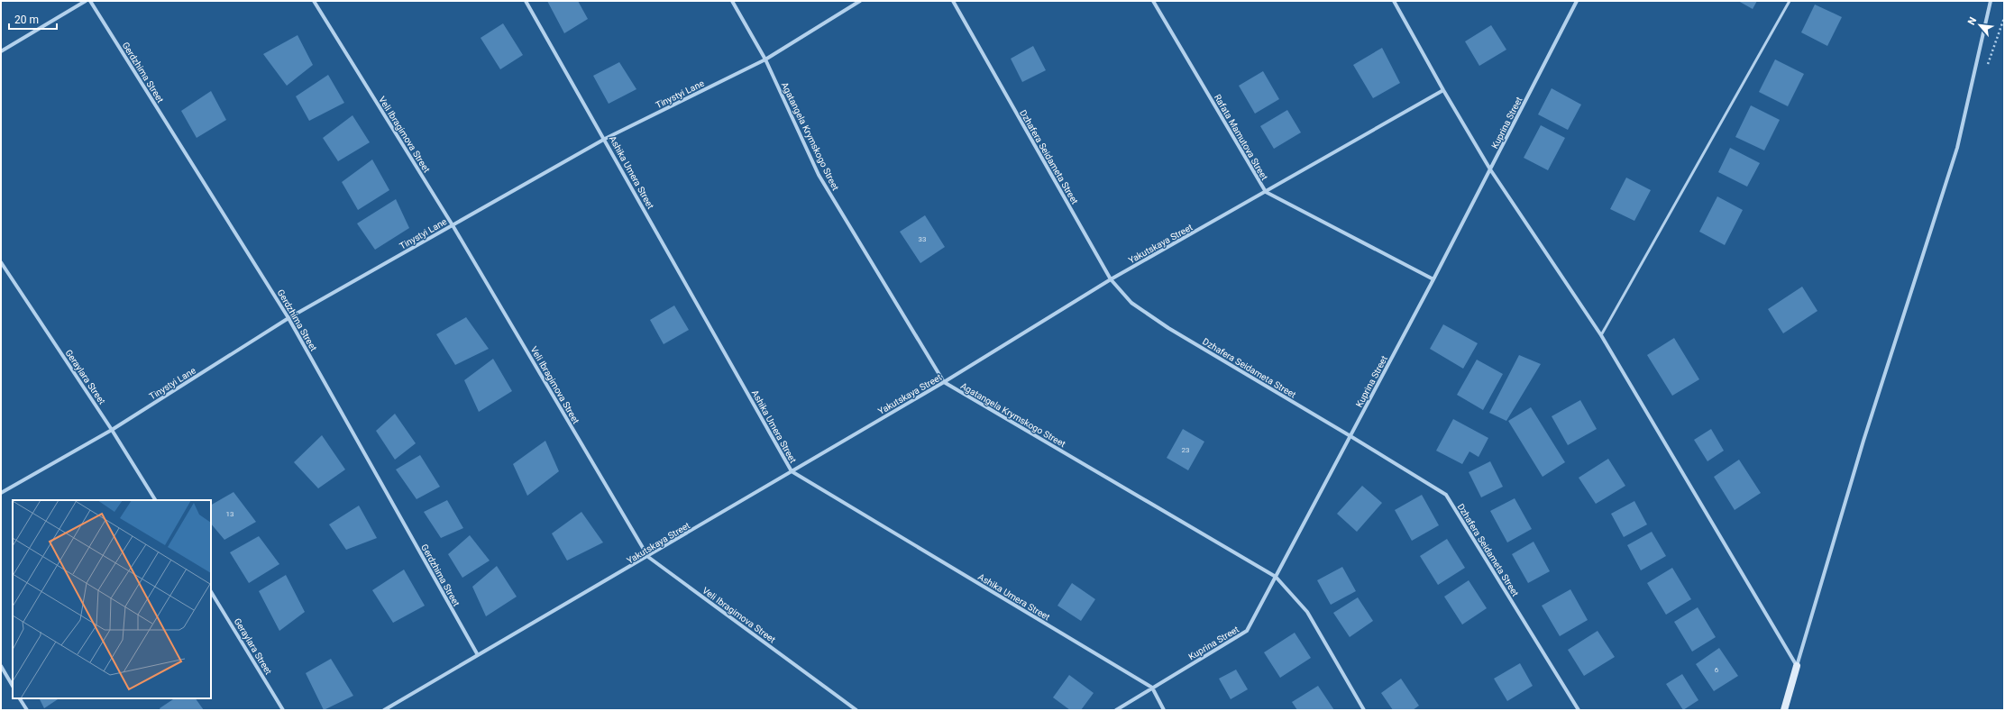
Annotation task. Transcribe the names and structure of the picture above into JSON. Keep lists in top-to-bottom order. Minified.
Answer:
{"streets":{"street":["Gerdzhima Street","Tinystyi Lane","Kuprina Street","Veli Ibragimova Street","Agatangela Krymskogo Street","Rafata Mamutova Street","Dzhafera Seidameta Street","Ashika Umera Street","Yakutskaya Street","Geraylara Street"]},"crossings":[["Gerdzhima Street","Tinystyi Lane"],["Gerdzhima Street","Yakutskaya Street"],["Tinystyi Lane","Veli Ibragimova Street"],["Tinystyi Lane","Agatangela Krymskogo Street"],["Tinystyi Lane","Ashika Umera Street"],["Tinystyi Lane","Geraylara Street"],["Kuprina Street","Agatangela Krymskogo Street"],["Kuprina Street","Rafata Mamutova Street"],["Kuprina Street","Dzhafera Seidameta Street"],["Kuprina Street","Ashika Umera Street"],["Veli Ibragimova Street","Yakutskaya Street"],["Agatangela Krymskogo Street","Yakutskaya Street"],["Rafata Mamutova Street","Yakutskaya Street"],["Dzhafera Seidameta Street","Yakutskaya Street"],["Ashika Umera Street","Yakutskaya Street"]],"house_numbers":["33","23","13","6"],"scale_bar":"20 m","north":"top left"}
